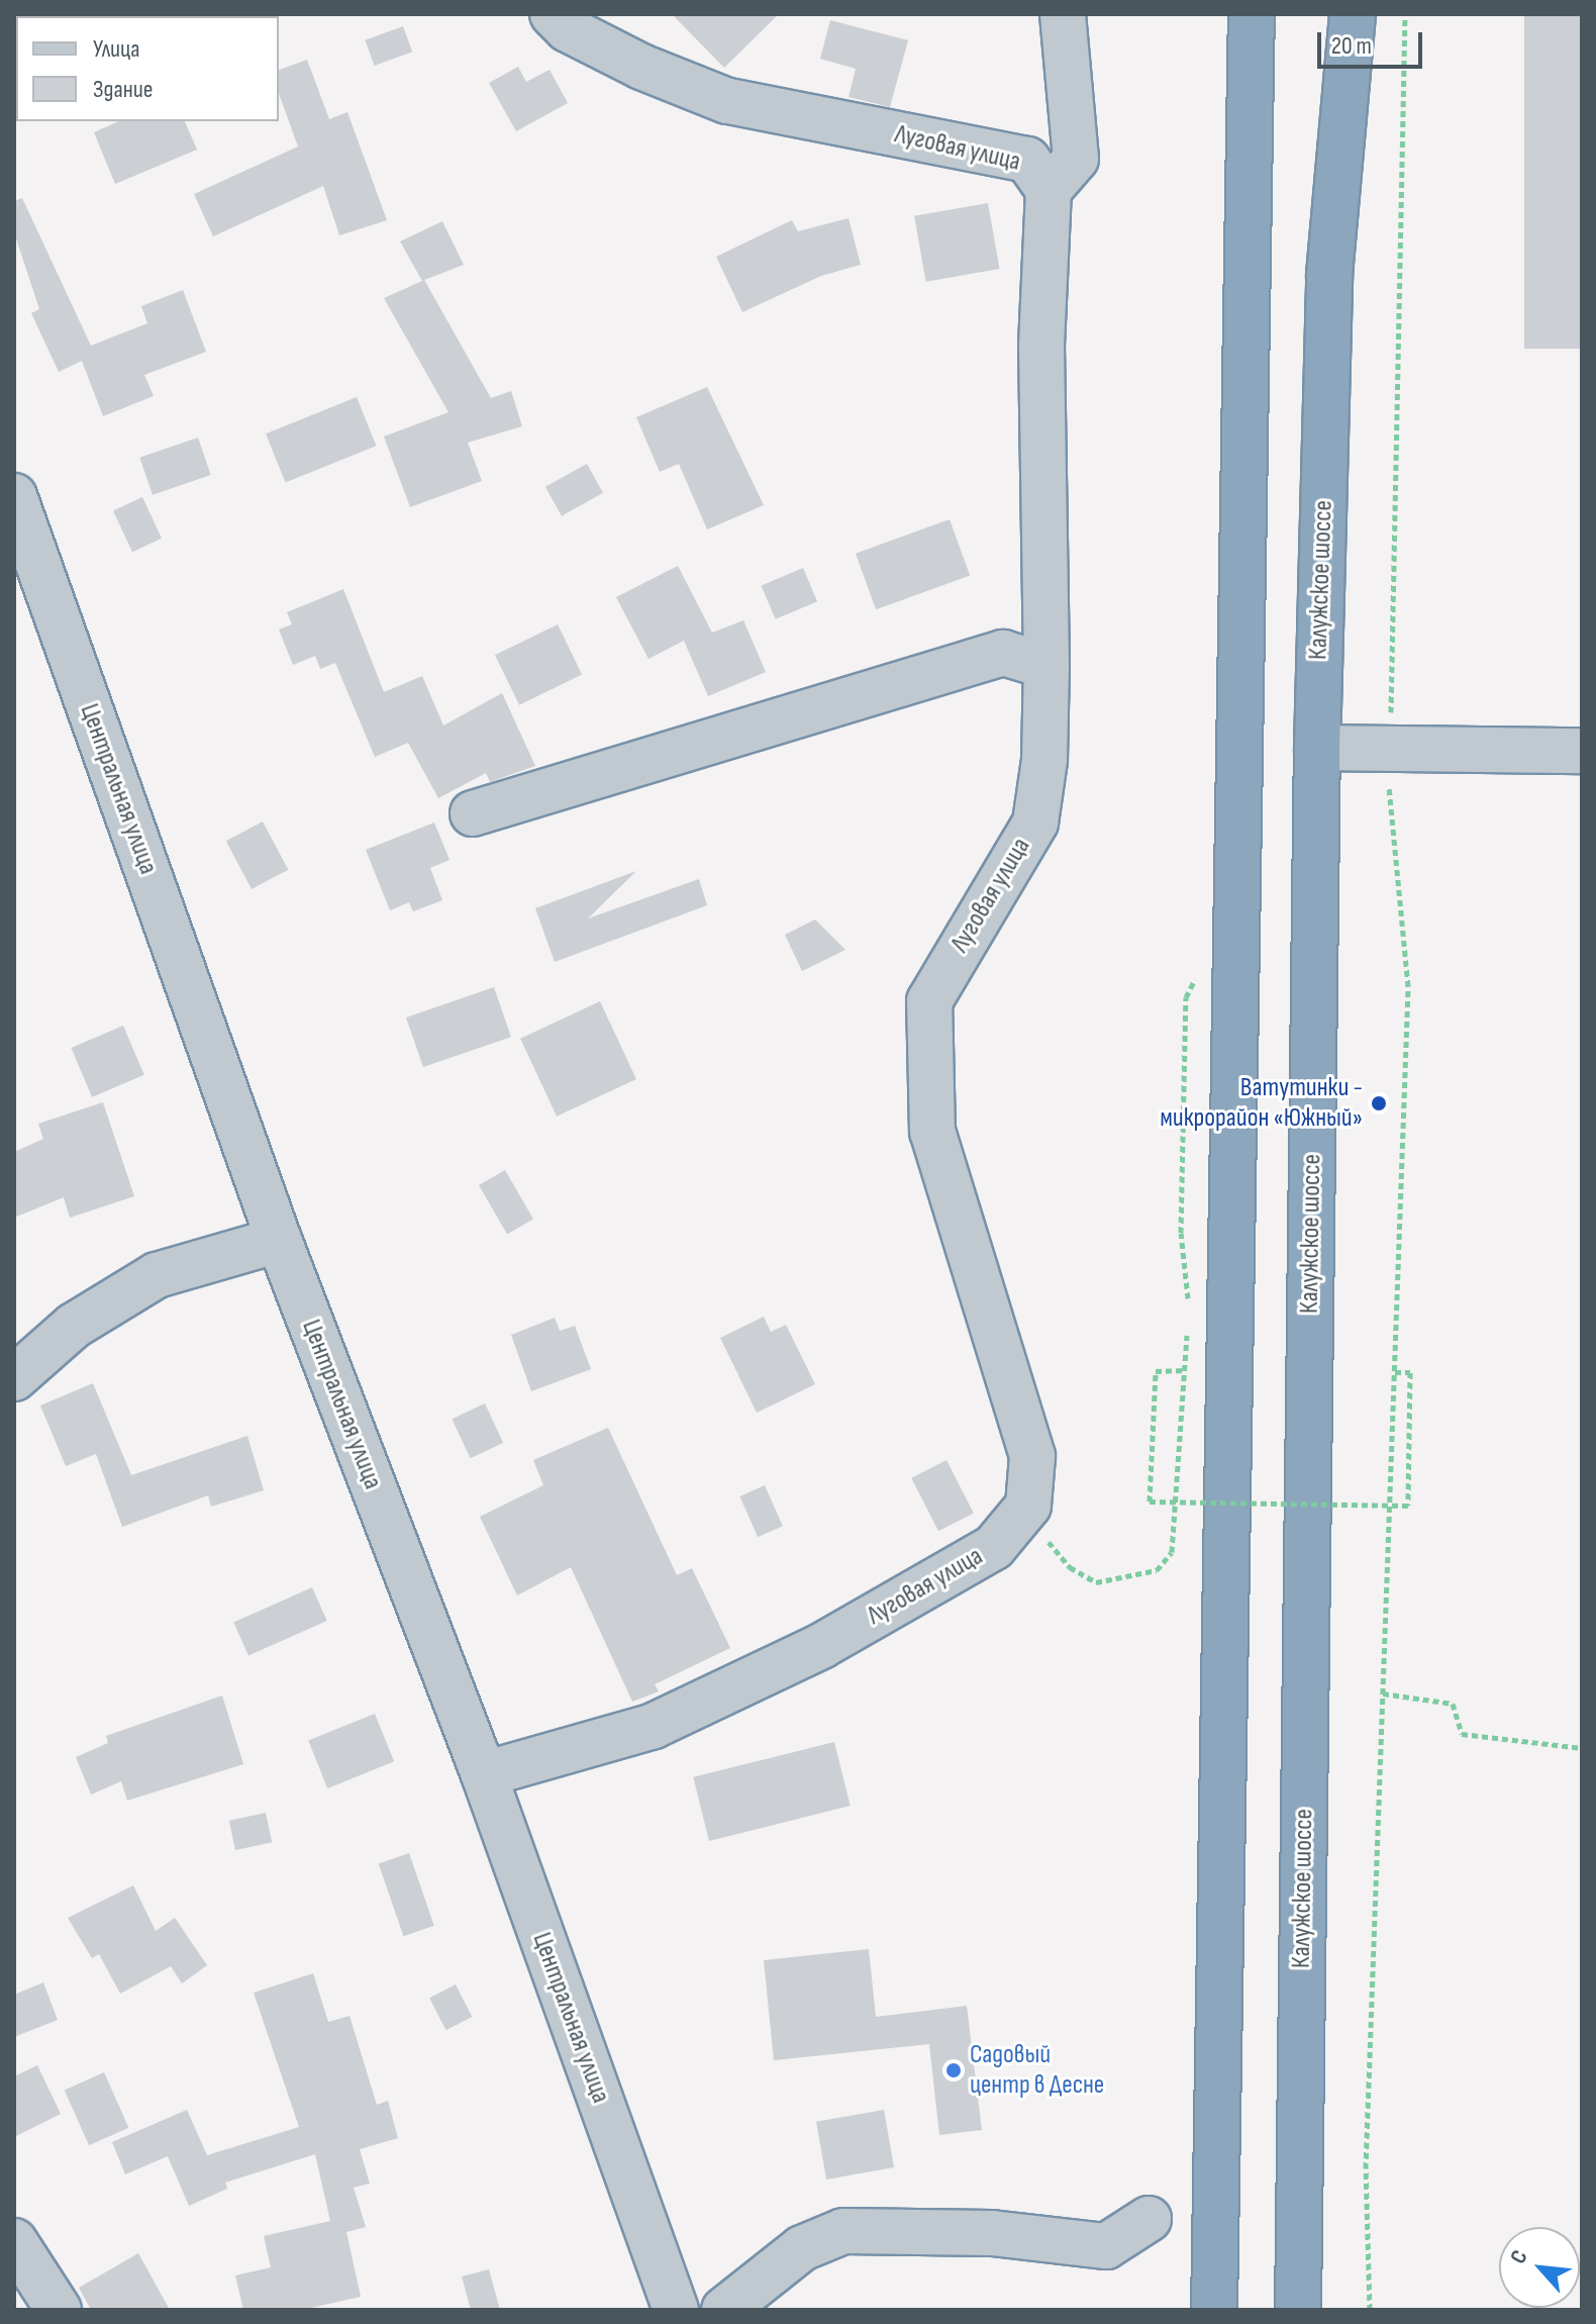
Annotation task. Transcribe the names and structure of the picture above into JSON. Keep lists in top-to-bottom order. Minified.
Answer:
{"streets":{"highway":["Калужское шоссе"],"street":["Луговая улица","Центральная улица"]},"crossings":[["Луговая улица","Центральная улица"]],"places":["Ватутинки - микрорайон «Южный»","Садовый центр в Десне"],"legend":["Улица","Здание"],"scale_bar":"20 m","north":"top left"}
